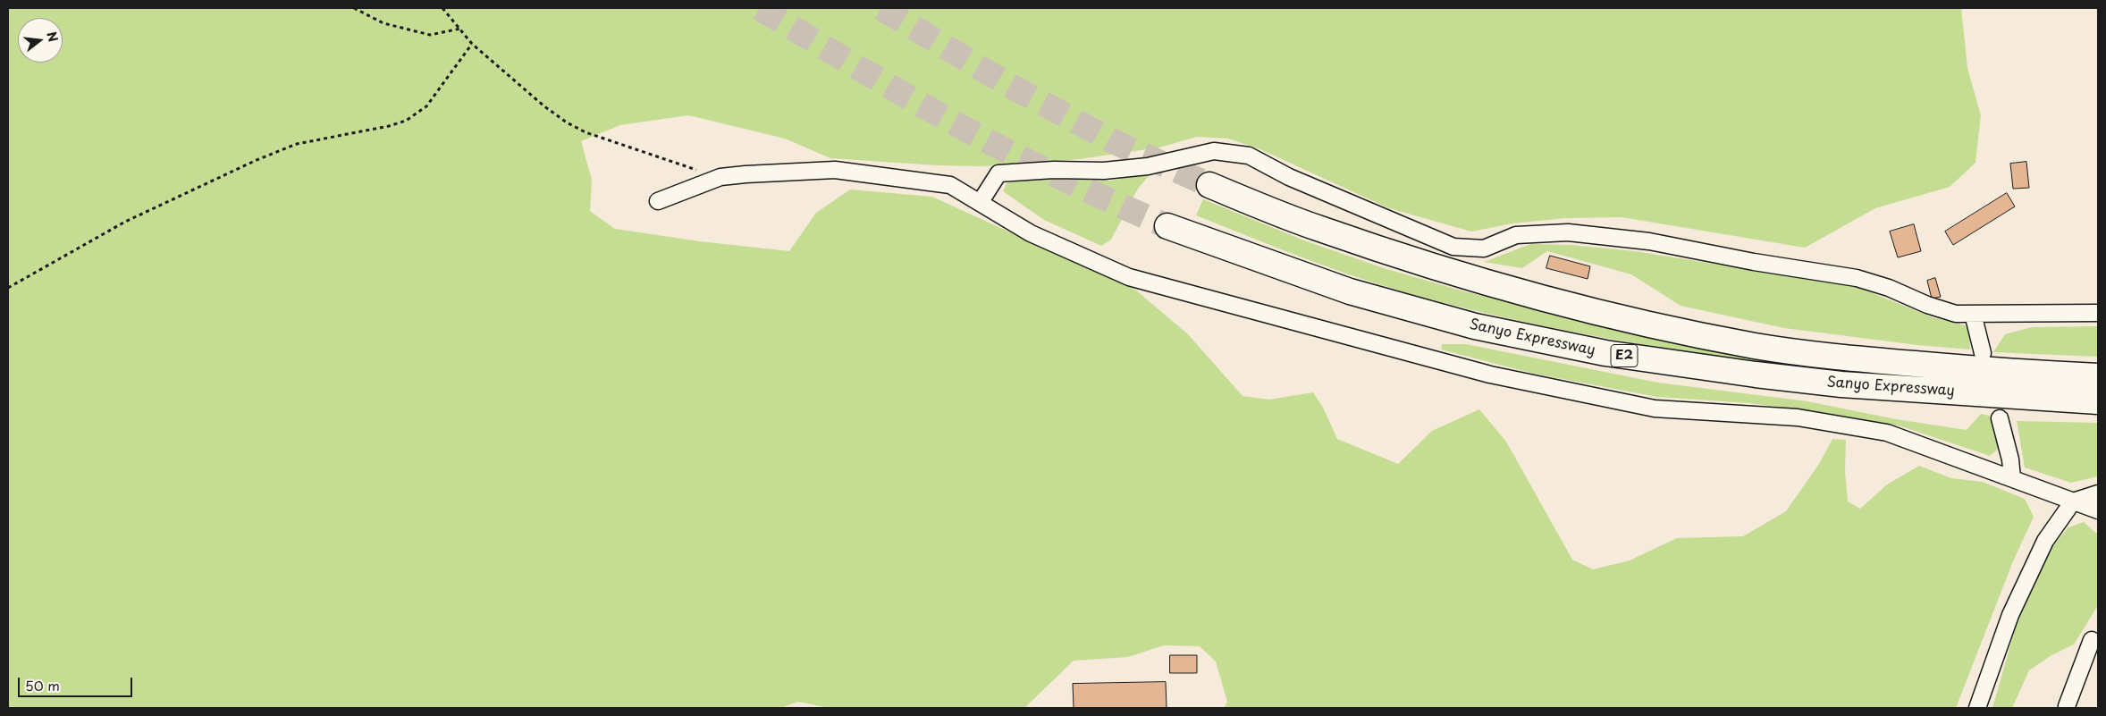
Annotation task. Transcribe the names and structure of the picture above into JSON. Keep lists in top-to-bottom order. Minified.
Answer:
{"streets":{"highway":["Sanyo Expressway","E2"]},"scale_bar":"50 m","north":"right"}
